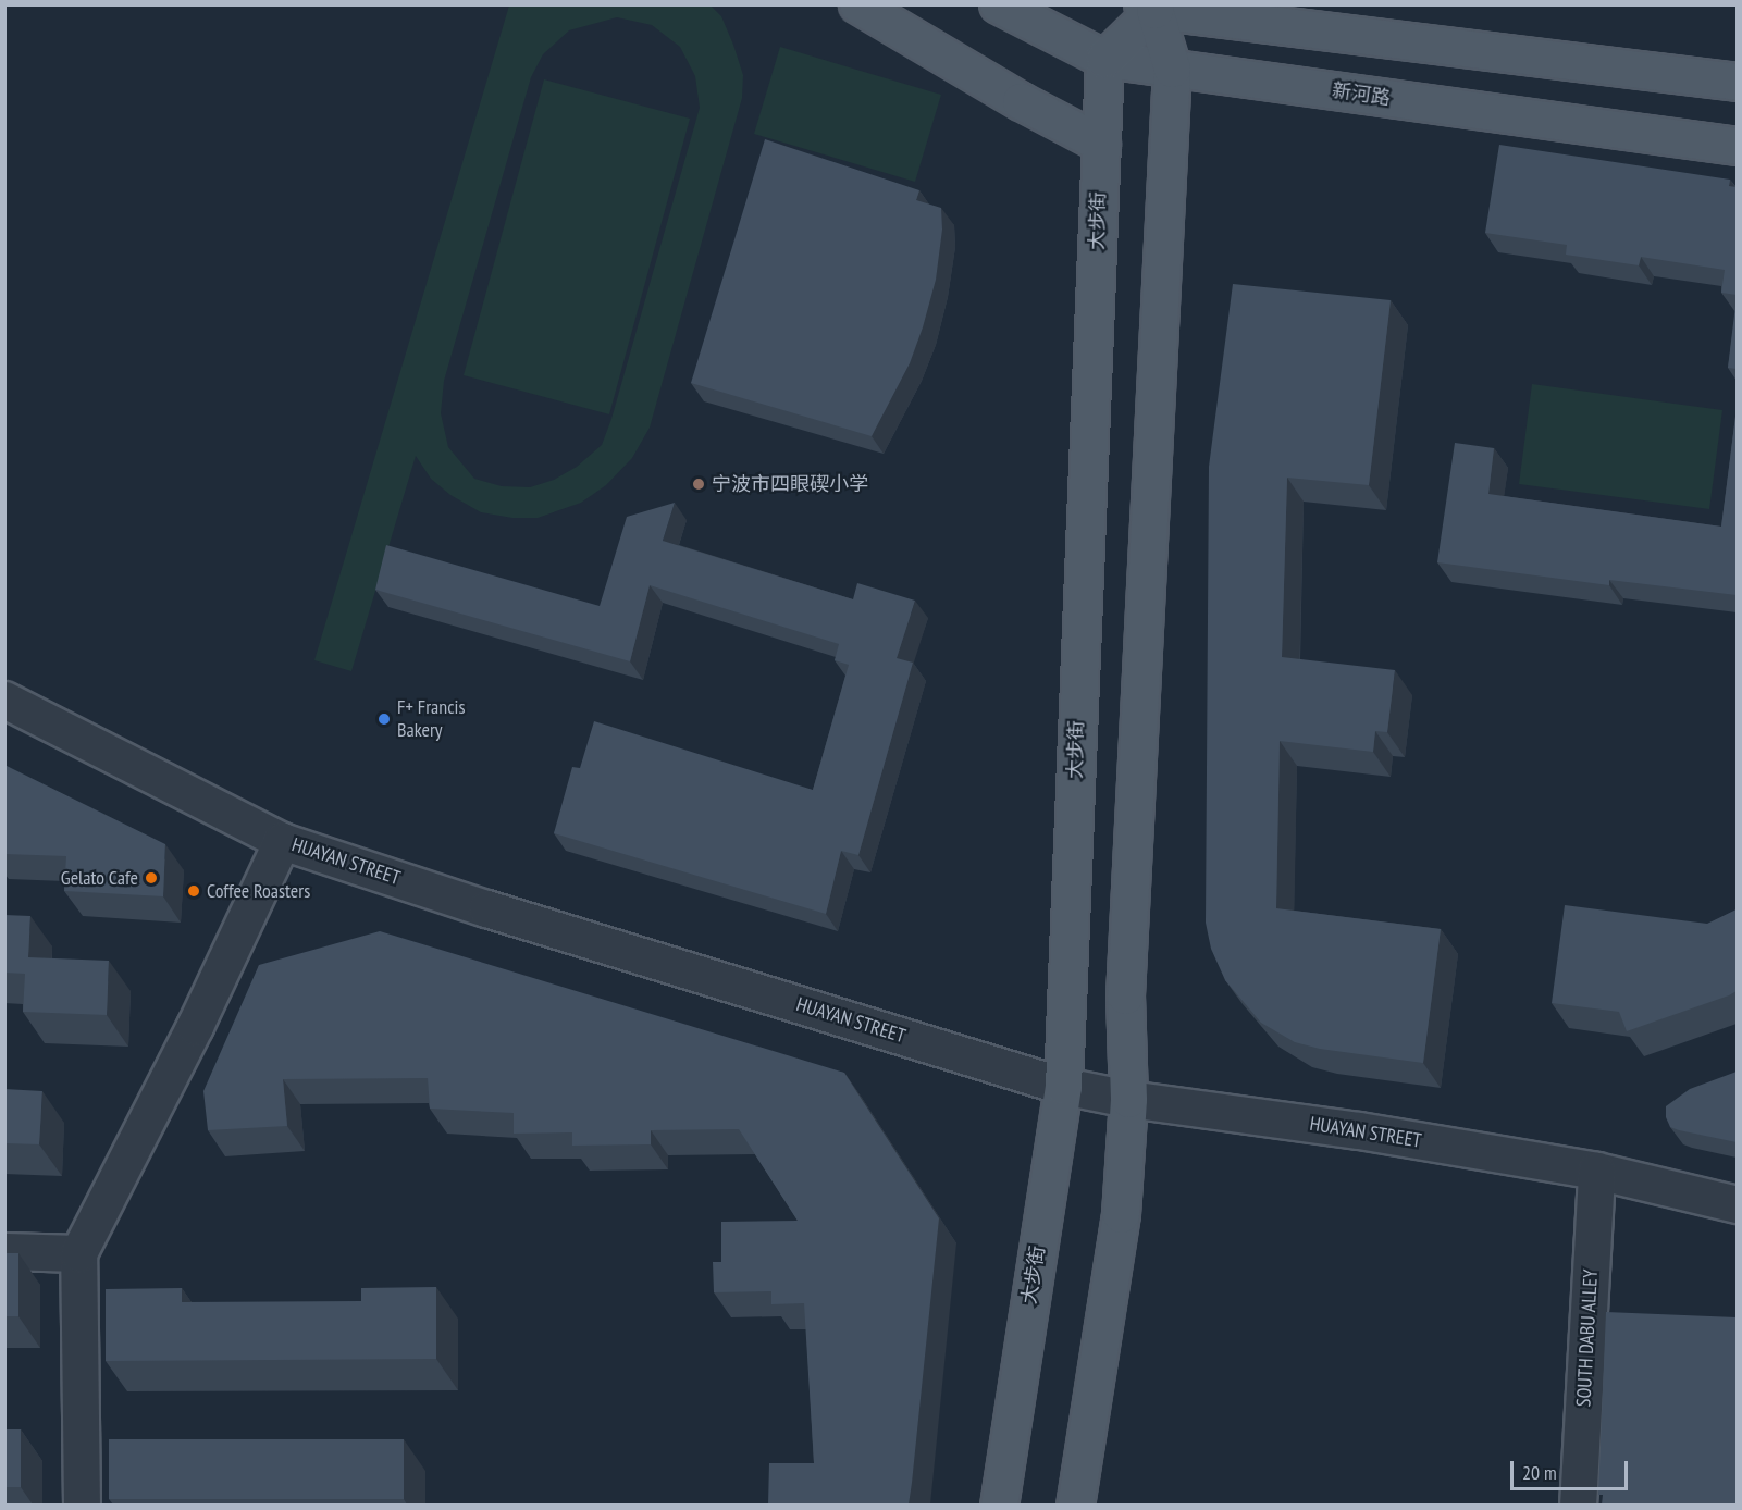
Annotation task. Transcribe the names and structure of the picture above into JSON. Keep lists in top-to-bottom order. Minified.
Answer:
{"streets":{"main road":["新河路","大步街"],"street":["HUAYAN STREET","SOUTH DABU ALLEY"]},"crossings":[["新河路","大步街"],["大步街","HUAYAN STREET"],["HUAYAN STREET","SOUTH DABU ALLEY"]],"places":["宁波市四眼碶小学","F+ Francis Bakery","Gelato Cafe","Coffee Roasters"],"scale_bar":"20 m"}
